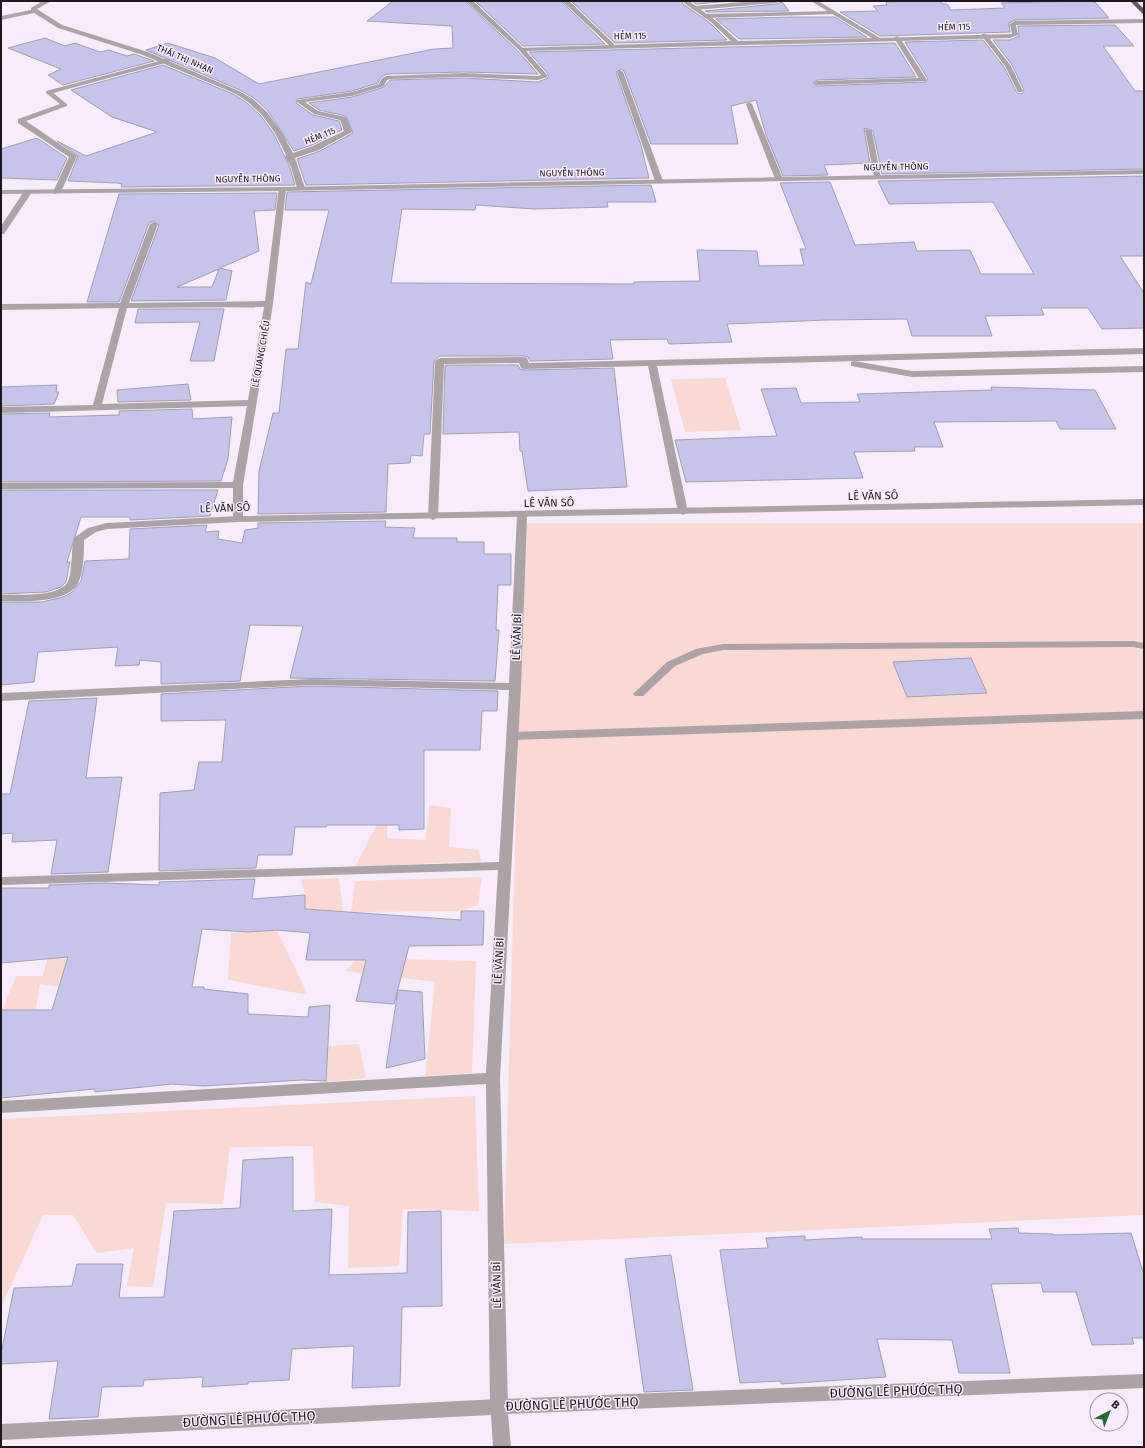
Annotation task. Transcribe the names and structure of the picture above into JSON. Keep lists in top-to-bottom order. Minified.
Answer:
{"streets":{"street":["HẺM 115","THÁI THỊ NHẠN","NGUYỄN THÔNG","LÊ QUANG CHIỂU","LÊ VĂN SÔ","LÊ VĂN BÌ","ĐƯỜNG LÊ PHƯỚC THỌ"]},"crossings":[["HẺM 115","THÁI THỊ NHẠN"],["THÁI THỊ NHẠN","NGUYỄN THÔNG"],["NGUYỄN THÔNG","LÊ QUANG CHIỂU"],["LÊ QUANG CHIỂU","LÊ VĂN SÔ"],["LÊ VĂN SÔ","LÊ VĂN BÌ"],["LÊ VĂN BÌ","ĐƯỜNG LÊ PHƯỚC THỌ"]],"north":"top right"}
